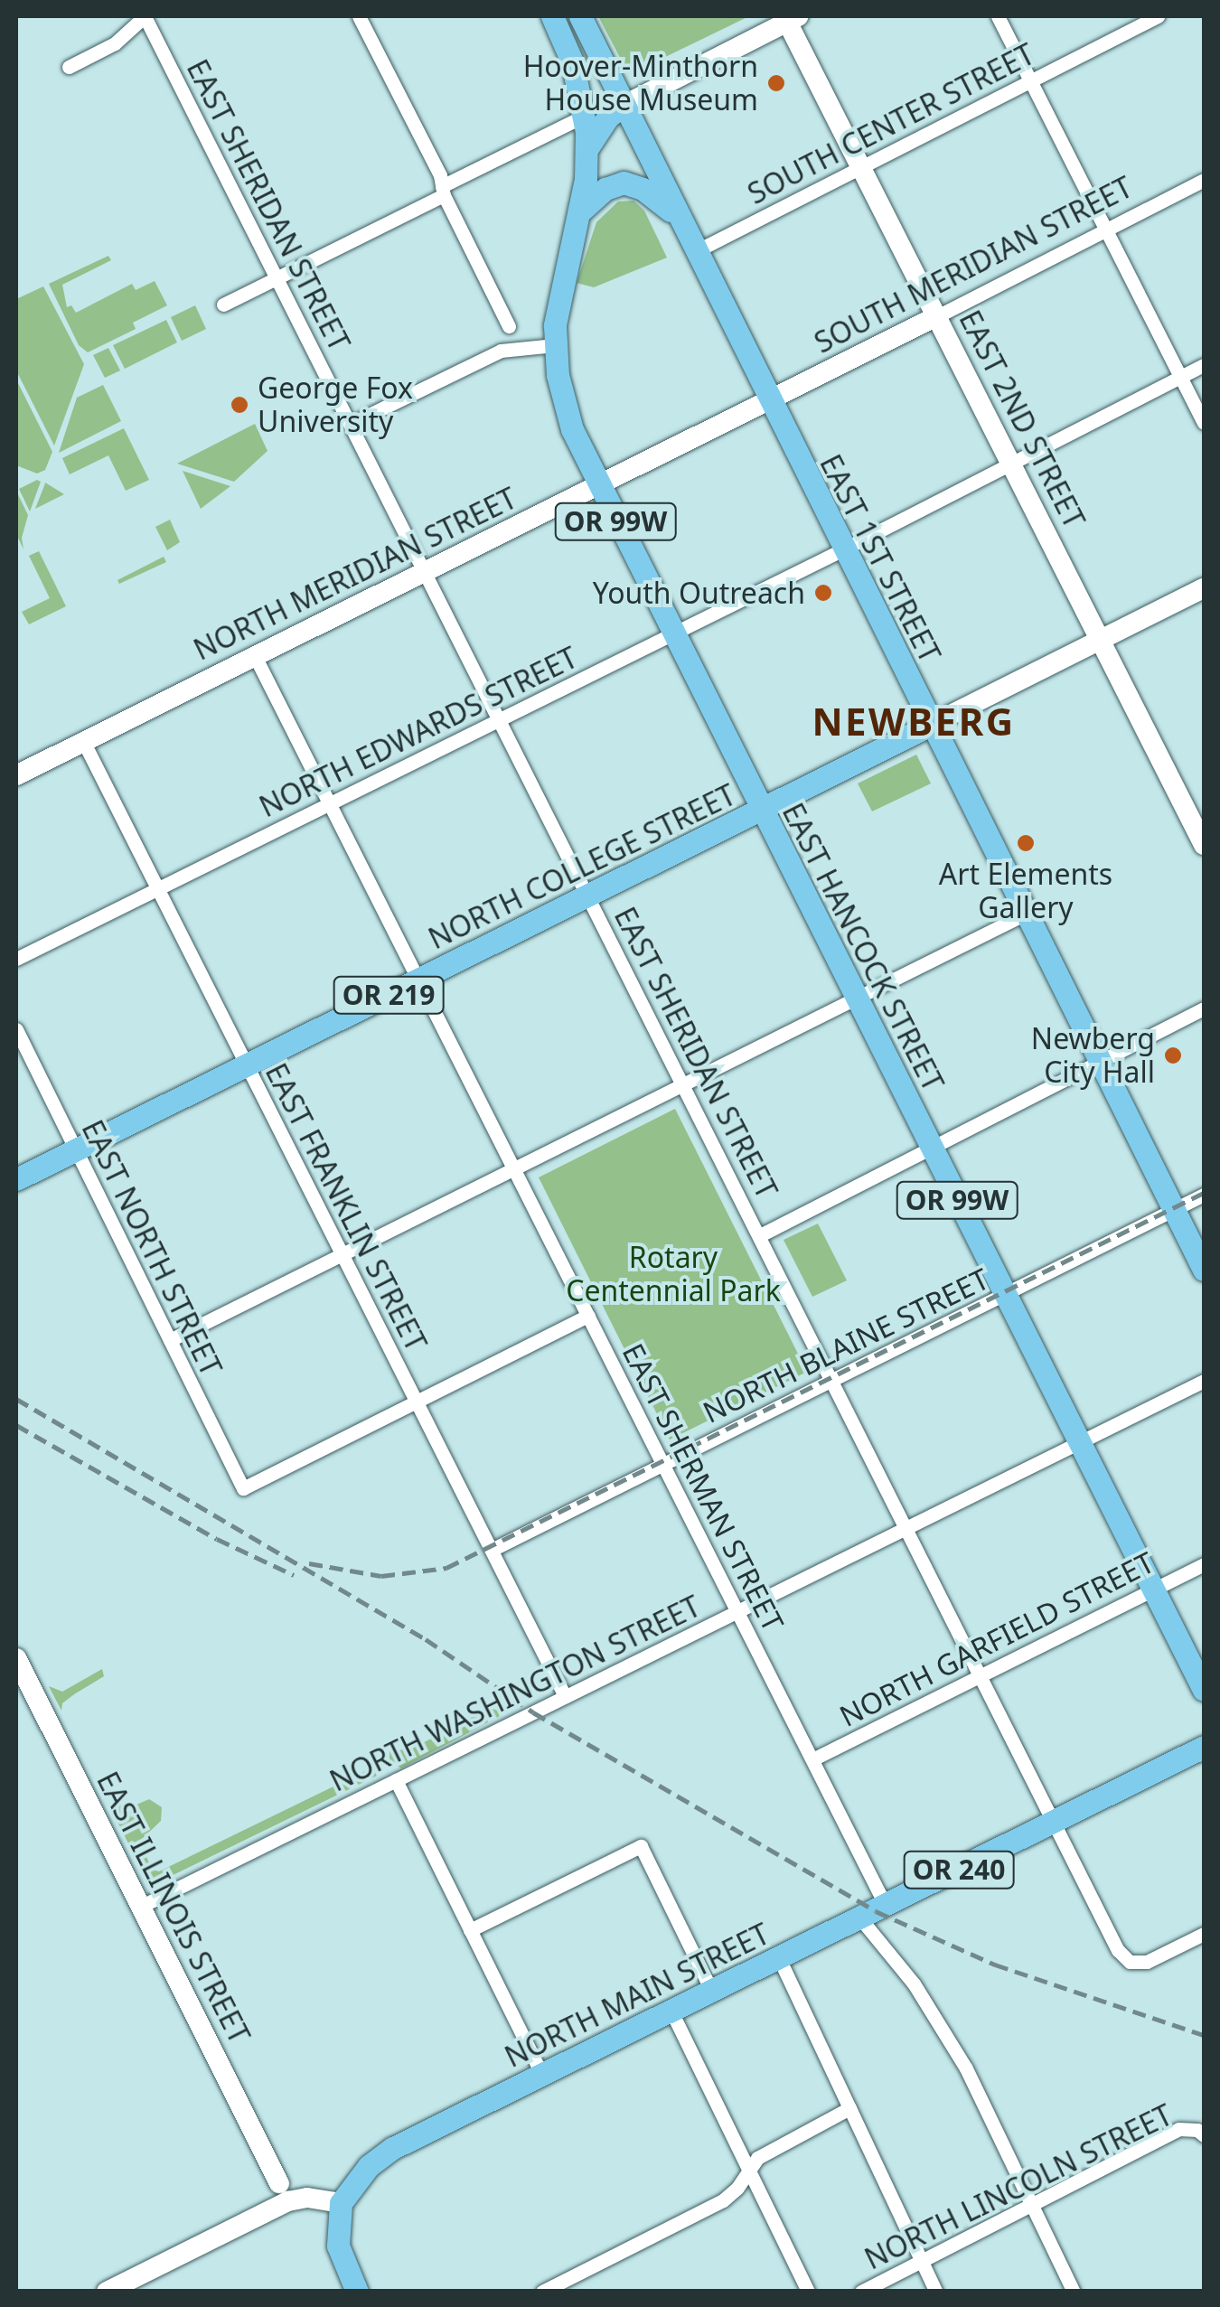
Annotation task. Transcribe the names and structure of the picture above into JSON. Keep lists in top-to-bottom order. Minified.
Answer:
{"streets":{"main road":["OR 99W","EAST 1ST STREET","NORTH COLLEGE STREET","EAST HANCOCK STREET","OR 219","OR 240","NORTH MAIN STREET"],"street":["SOUTH CENTER STREET","EAST SHERIDAN STREET","SOUTH MERIDIAN STREET","EAST 2ND STREET","NORTH MERIDIAN STREET","NORTH EDWARDS STREET","EAST FRANKLIN STREET","EAST NORTH STREET","NORTH BLAINE STREET","EAST SHERMAN STREET","NORTH GARFIELD STREET","NORTH WASHINGTON STREET","EAST ILLINOIS STREET","NORTH LINCOLN STREET"]},"crossings":[["SOUTH CENTER STREET","EAST 2ND STREET"],["SOUTH CENTER STREET","EAST 1ST STREET"],["EAST SHERIDAN STREET","NORTH MERIDIAN STREET"],["EAST SHERIDAN STREET","NORTH EDWARDS STREET"],["EAST SHERIDAN STREET","NORTH COLLEGE STREET"],["EAST SHERIDAN STREET","NORTH BLAINE STREET"],["EAST SHERIDAN STREET","NORTH GARFIELD STREET"],["EAST SHERIDAN STREET","NORTH WASHINGTON STREET"],["EAST SHERIDAN STREET","NORTH MAIN STREET"],["SOUTH MERIDIAN STREET","EAST 2ND STREET"],["SOUTH MERIDIAN STREET","EAST 1ST STREET"],["SOUTH MERIDIAN STREET","NORTH MERIDIAN STREET"],["EAST 2ND STREET","NORTH EDWARDS STREET"],["OR 99W","EAST HANCOCK STREET"],["EAST 1ST STREET","NORTH MERIDIAN STREET"],["EAST 1ST STREET","NORTH EDWARDS STREET"],["EAST 1ST STREET","NORTH COLLEGE STREET"],["EAST 1ST STREET","NORTH BLAINE STREET"],["NORTH MERIDIAN STREET","EAST HANCOCK STREET"],["NORTH MERIDIAN STREET","EAST FRANKLIN STREET"],["NORTH MERIDIAN STREET","EAST SHERMAN STREET"],["NORTH EDWARDS STREET","EAST HANCOCK STREET"],["NORTH EDWARDS STREET","EAST FRANKLIN STREET"],["NORTH EDWARDS STREET","EAST SHERMAN STREET"],["NORTH COLLEGE STREET","EAST HANCOCK STREET"],["NORTH COLLEGE STREET","EAST FRANKLIN STREET"],["NORTH COLLEGE STREET","EAST NORTH STREET"],["NORTH COLLEGE STREET","EAST SHERMAN STREET"],["EAST HANCOCK STREET","NORTH BLAINE STREET"],["EAST HANCOCK STREET","NORTH GARFIELD STREET"],["EAST HANCOCK STREET","NORTH WASHINGTON STREET"],["EAST FRANKLIN STREET","EAST NORTH STREET"],["EAST FRANKLIN STREET","NORTH BLAINE STREET"],["EAST FRANKLIN STREET","NORTH WASHINGTON STREET"],["NORTH BLAINE STREET","EAST SHERMAN STREET"],["EAST SHERMAN STREET","NORTH GARFIELD STREET"],["EAST SHERMAN STREET","NORTH WASHINGTON STREET"],["EAST SHERMAN STREET","NORTH MAIN STREET"],["NORTH WASHINGTON STREET","EAST ILLINOIS STREET"]],"districts":["NEWBERG"],"parks":["Rotary Centennial Park"],"places":["Hoover-Minthorn House Museum","George Fox University","Youth Outreach","Art Elements Gallery","Newberg City Hall"]}
